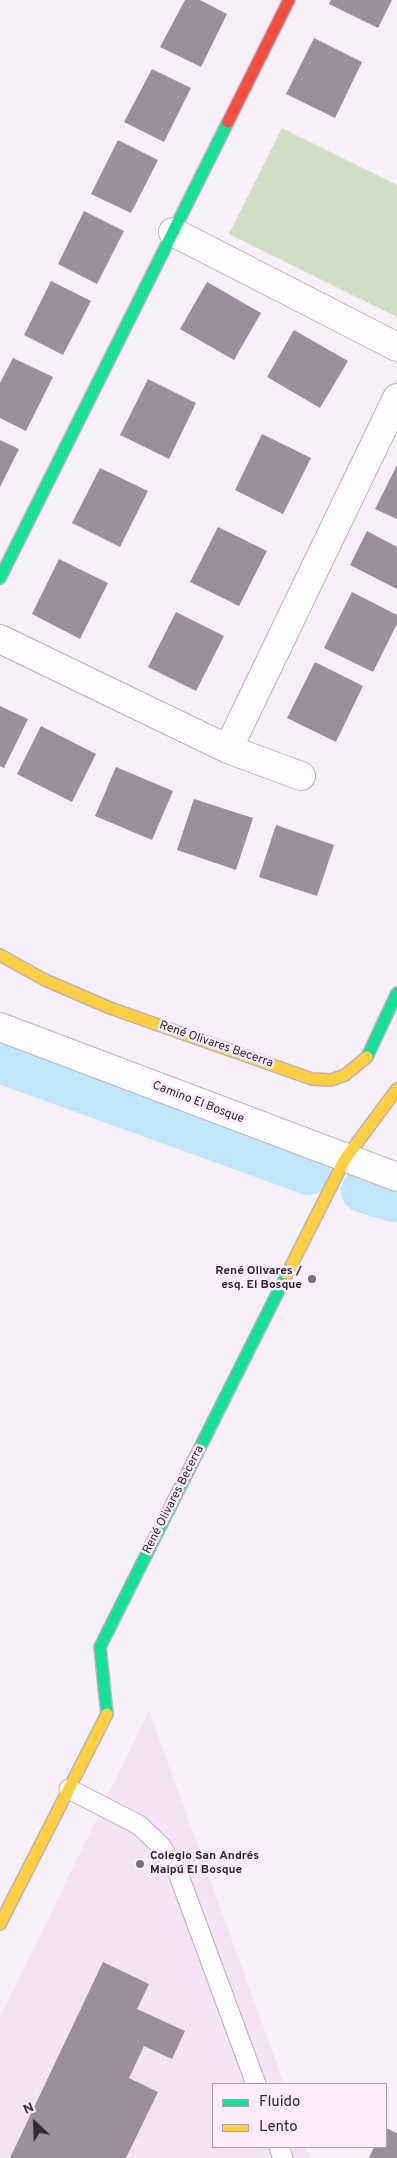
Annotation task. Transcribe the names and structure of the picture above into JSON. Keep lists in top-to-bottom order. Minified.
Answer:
{"streets":{"street":["René Olivares Becerra","Camino El Bosque"]},"crossings":[["René Olivares Becerra","Camino El Bosque"]],"places":["René Olivares / esq. El Bosque","Colegio San Andrés Maipú El Bosque"],"legend":["Fluido","Lento"],"north":"top left"}
